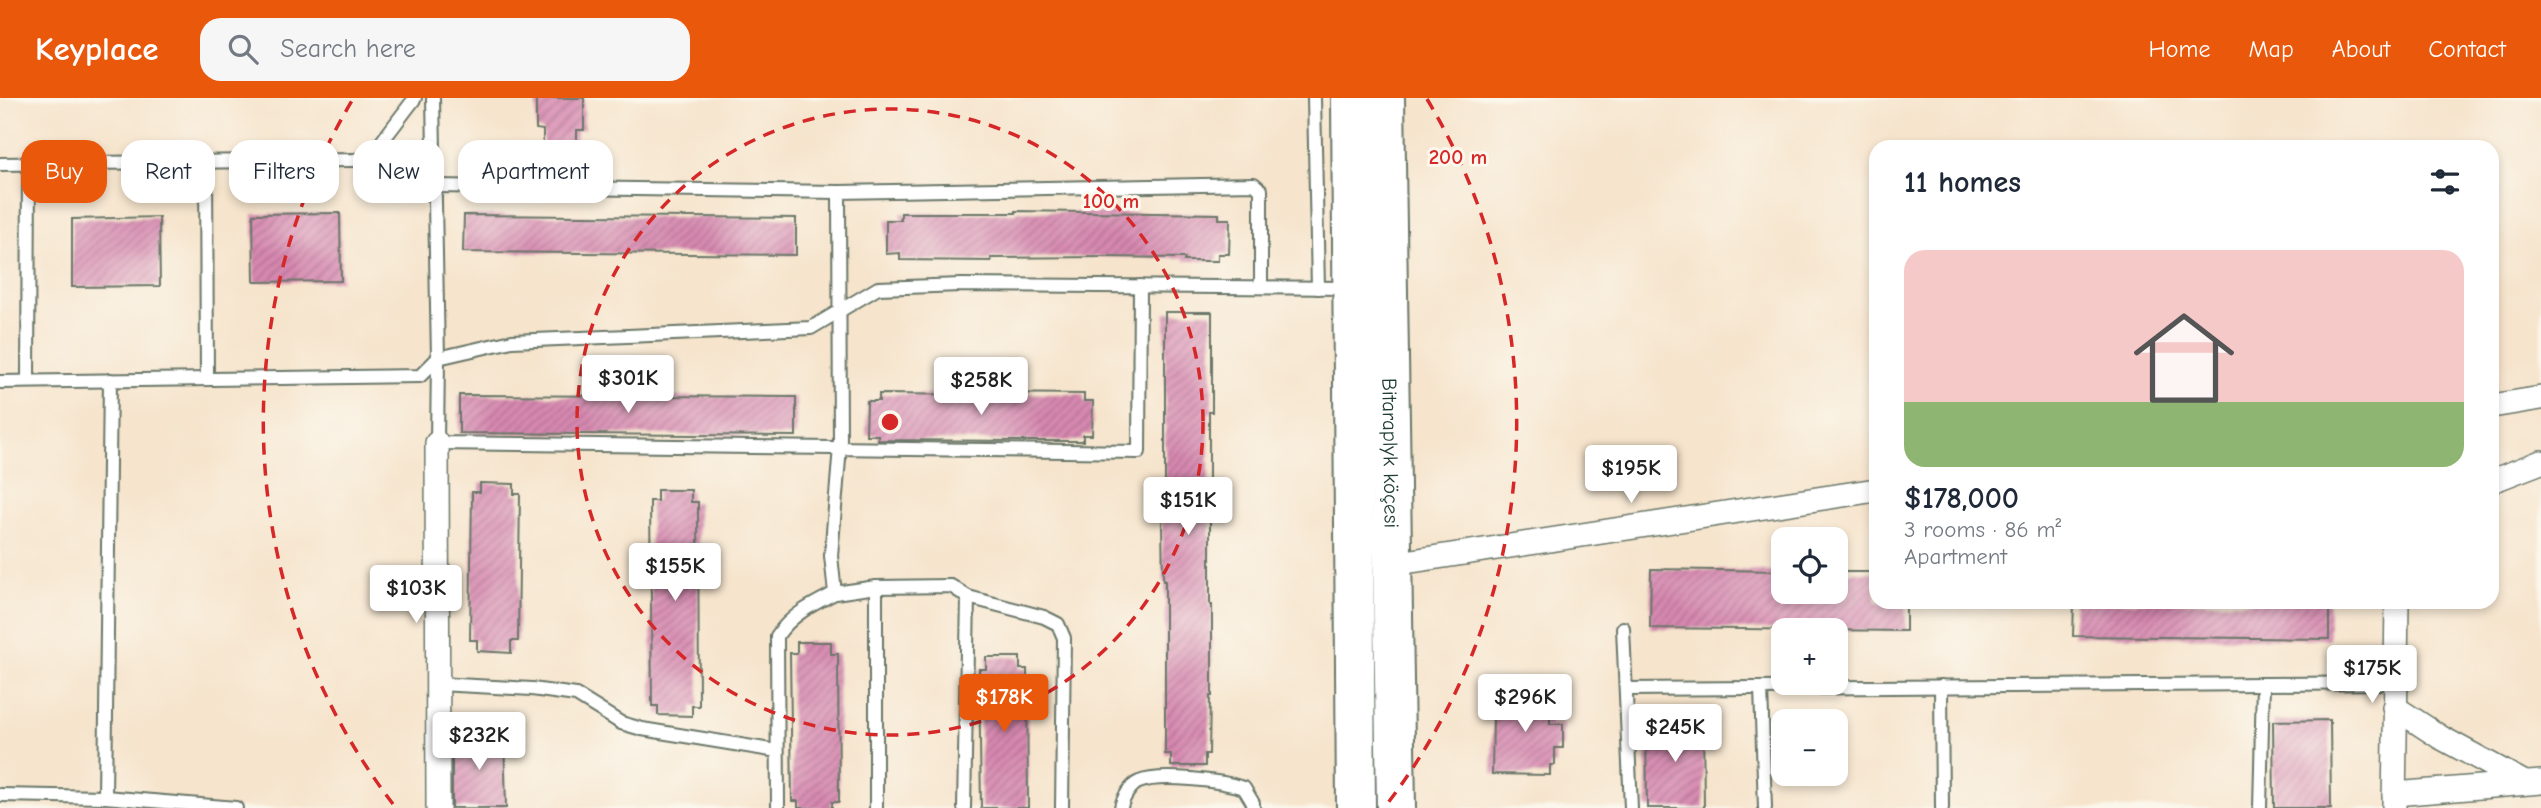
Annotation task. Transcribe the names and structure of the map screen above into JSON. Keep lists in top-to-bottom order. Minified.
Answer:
{"streets":{"highway":["Bitaraplyk köçesi"]},"page":{"header":"Keyplace","search":"Search here","nav":["Home","Map","About","Contact"],"chip":["Buy","Rent","Filters","New","Apartment"],"heading":"11 homes","list":[{"name":"$178,000","note":"3 rooms · 86 m² · Apartment"}],"price":["$301K","$258K","$195K","$151K","$155K","$103K","$175K","$178K","$296K","$245K","$232K"],"map_buttons":["+","−"]},"rings":["200 m","100 m"]}
